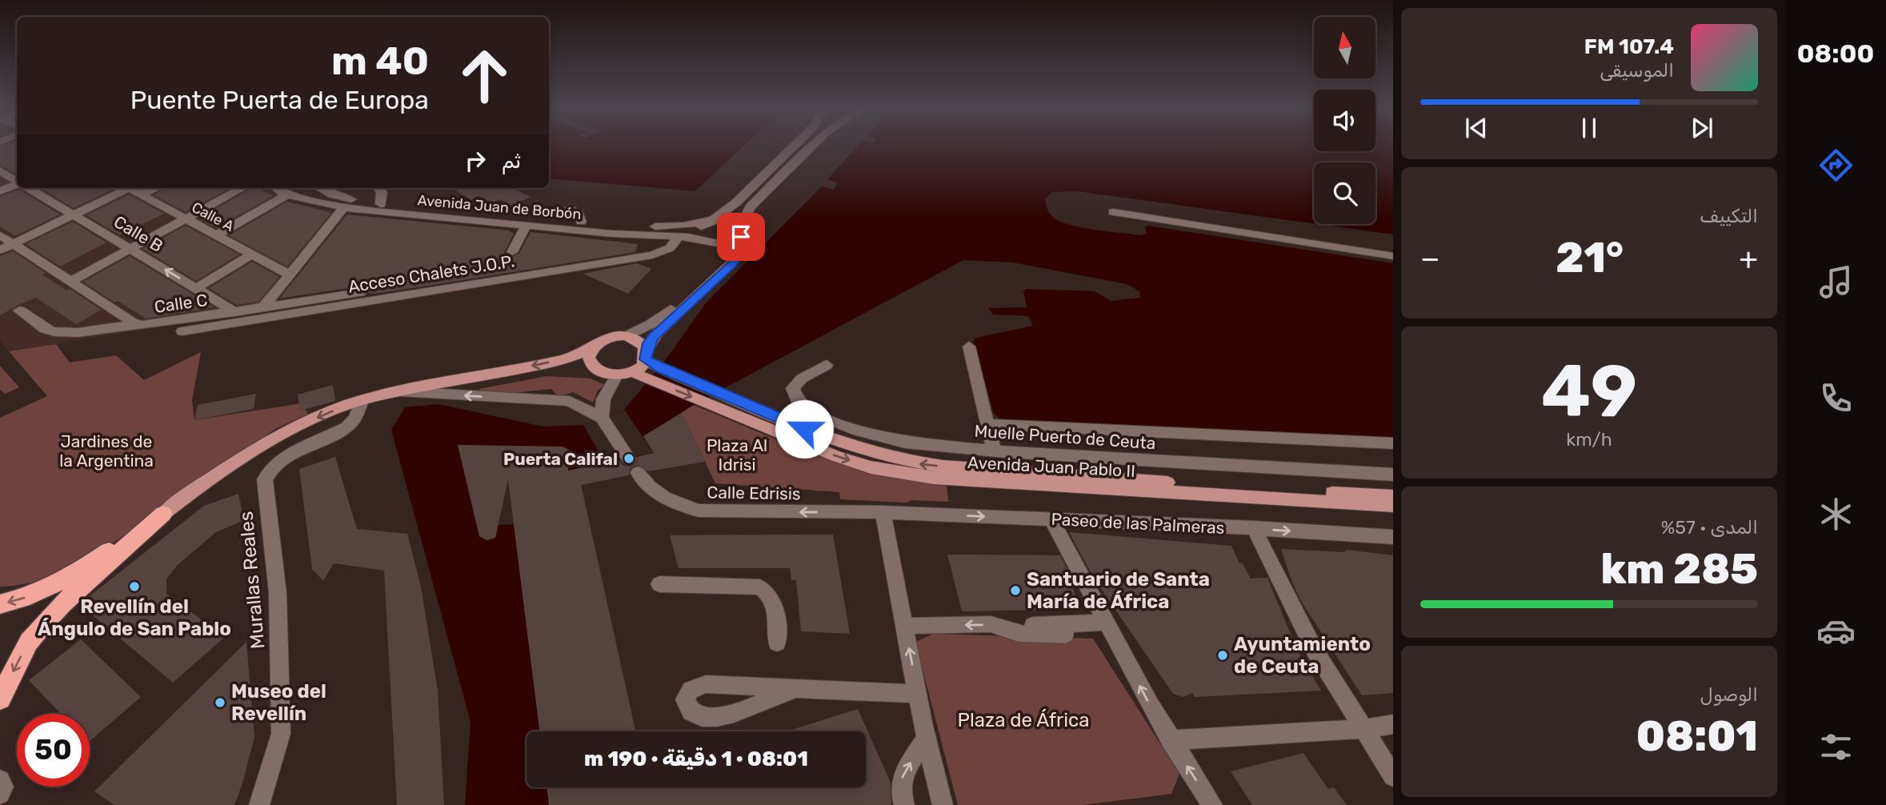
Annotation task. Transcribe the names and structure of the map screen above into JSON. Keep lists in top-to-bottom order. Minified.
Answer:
{"streets":{"main road":["Avenida Juan Pablo II"],"street":["Avenida Juan de Borbón","Calle A","Calle B","Acceso Chalets J.O.P.","Calle C","Muelle Puerto de Ceuta","Calle Edrisis","Paseo de las Palmeras","Murallas Reales"]},"crossings":[["Avenida Juan de Borbón","Acceso Chalets J.O.P."],["Calle B","Calle C"],["Calle Edrisis","Paseo de las Palmeras"]],"one_way":["Calle Edrisis"],"parks":["Jardines de la Argentina","Plaza Al Idrisi","Plaza de África"],"places":["Puerta Califal","Revellín del Ángulo de San Pablo","Santuario de Santa María de África","Ayuntamiento de Ceuta","Museo del Revellín"],"north":"top","page":{"tabs":"08:00","turn":["40 m","Puente Puerta de Europa"],"song":["107.4 FM","الموسيقى"],"then":"ثم","tile":["التكييف",["49","km/h"],["المدى · 57%","285 km"],["الوصول","08:01"]],"heat":["−","21°","+"],"limit":"50","trip":"08:01 · 1 دقيقة · 190 m"}}
